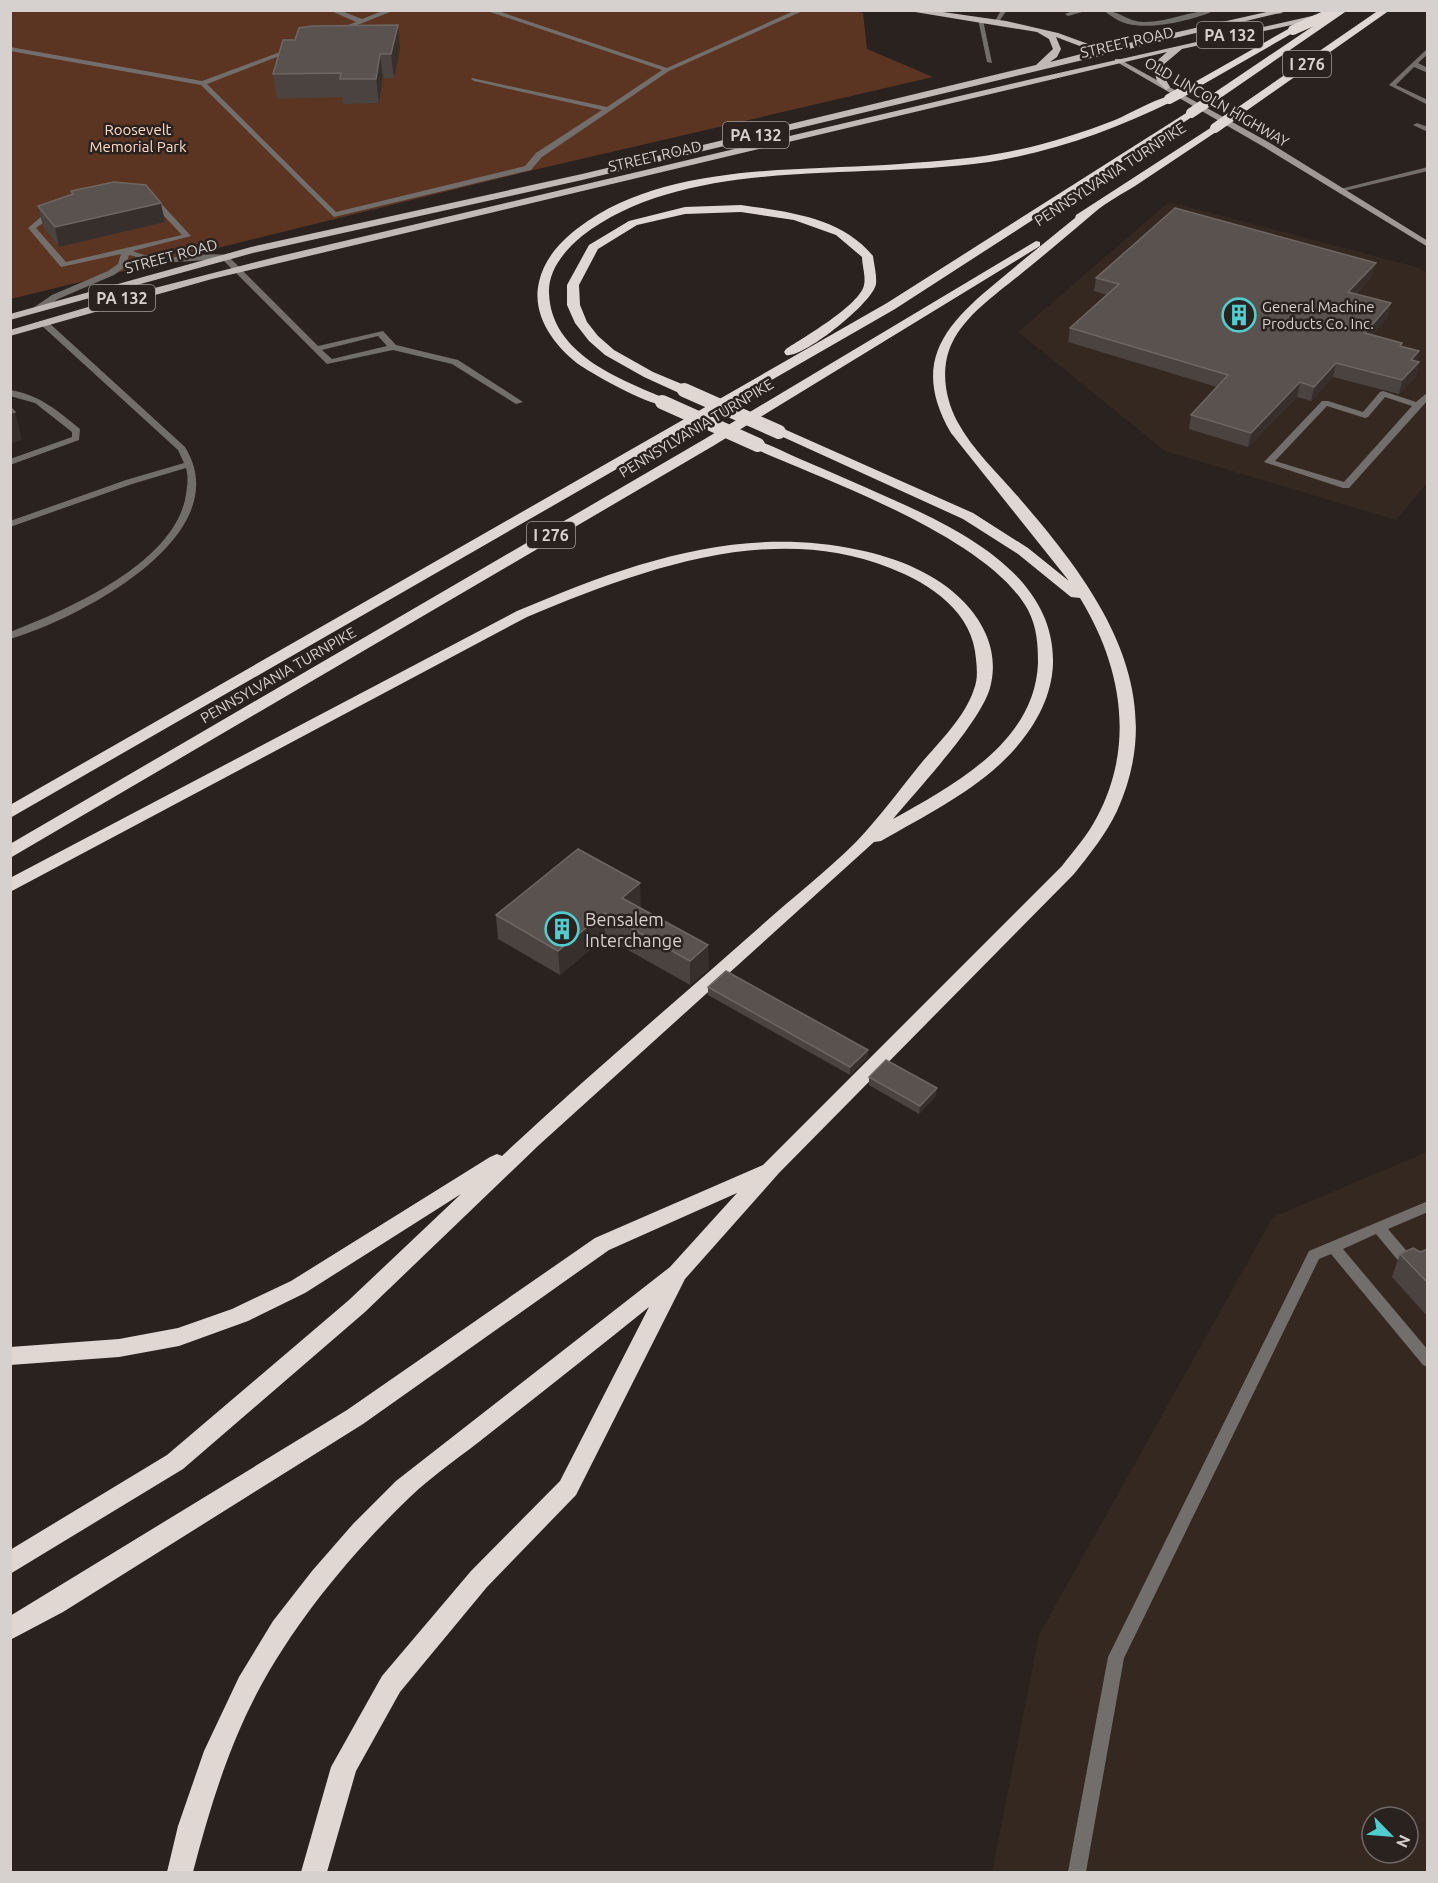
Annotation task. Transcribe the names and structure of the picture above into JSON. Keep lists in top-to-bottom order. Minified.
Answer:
{"streets":{"highway":["I 276","PENNSYLVANIA TURNPIKE"],"main road":["PA 132","STREET ROAD","OLD LINCOLN HIGHWAY"]},"crossings":[["STREET ROAD","OLD LINCOLN HIGHWAY"],["STREET ROAD","PENNSYLVANIA TURNPIKE"]],"parks":["Roosevelt Memorial Park"],"places":{"building":["General Machine Products Co. Inc.","Bensalem Interchange"]},"north":"bottom right"}
